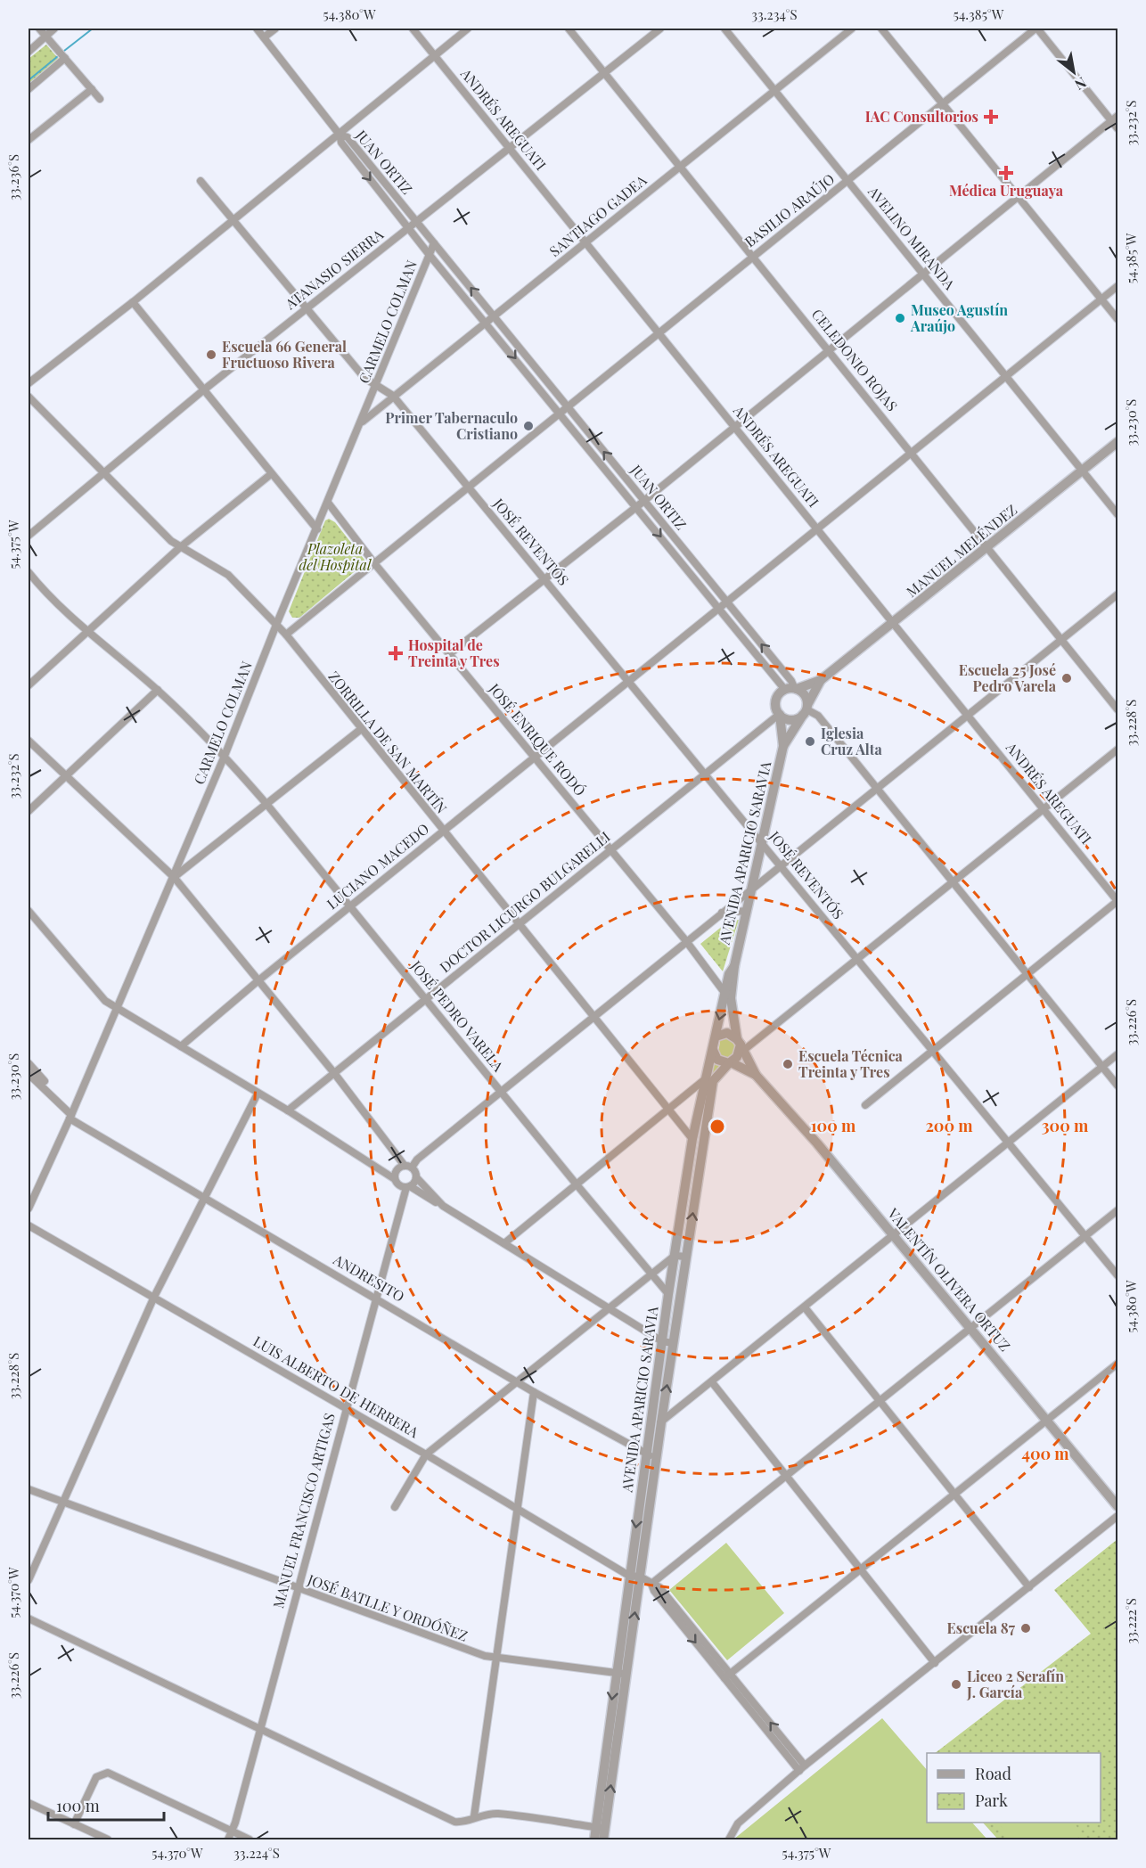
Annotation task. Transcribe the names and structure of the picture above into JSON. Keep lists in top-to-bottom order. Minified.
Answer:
{"streets":{"street":["ANDRÉS AREGUATI","JUAN ORTIZ","BASILIO ARAÚJO","SANTIAGO GADEA","AVELINO MIRANDA","ATANASIO SIERRA","CARMELO COLMAN","CELEDONIO ROJAS","JOSÉ REVENTÓS","MANUEL MELÉNDEZ","JOSÉ ENRIQUE RODÓ","ZORRILLA DE SAN MARTÍN","AVENIDA APARICIO SARAVIA","LUCIANO MACEDO","DOCTOR LICURGO BULGARELLI","JOSÉ PEDRO VARELA","ANDRESITO","VALENTÍN OLIVERA ORTUZ","LUIS ALBERTO DE HERRERA","MANUEL FRANCISCO ARTIGAS","JOSÉ BATLLE Y ORDÓÑEZ"]},"crossings":[["ANDRÉS AREGUATI","BASILIO ARAÚJO"],["ANDRÉS AREGUATI","SANTIAGO GADEA"],["ANDRÉS AREGUATI","ATANASIO SIERRA"],["ANDRÉS AREGUATI","MANUEL MELÉNDEZ"],["ANDRÉS AREGUATI","LUCIANO MACEDO"],["JUAN ORTIZ","BASILIO ARAÚJO"],["JUAN ORTIZ","SANTIAGO GADEA"],["JUAN ORTIZ","ATANASIO SIERRA"],["JUAN ORTIZ","CARMELO COLMAN"],["JUAN ORTIZ","MANUEL MELÉNDEZ"],["JUAN ORTIZ","AVENIDA APARICIO SARAVIA"],["JUAN ORTIZ","LUCIANO MACEDO"],["JUAN ORTIZ","DOCTOR LICURGO BULGARELLI"],["BASILIO ARAÚJO","AVELINO MIRANDA"],["BASILIO ARAÚJO","CELEDONIO ROJAS"],["BASILIO ARAÚJO","JOSÉ REVENTÓS"],["BASILIO ARAÚJO","JOSÉ ENRIQUE RODÓ"],["BASILIO ARAÚJO","ZORRILLA DE SAN MARTÍN"],["SANTIAGO GADEA","AVELINO MIRANDA"],["SANTIAGO GADEA","CARMELO COLMAN"],["SANTIAGO GADEA","CELEDONIO ROJAS"],["SANTIAGO GADEA","JOSÉ REVENTÓS"],["AVELINO MIRANDA","MANUEL MELÉNDEZ"],["AVELINO MIRANDA","LUCIANO MACEDO"],["ATANASIO SIERRA","CELEDONIO ROJAS"],["ATANASIO SIERRA","JOSÉ REVENTÓS"],["ATANASIO SIERRA","ZORRILLA DE SAN MARTÍN"],["CARMELO COLMAN","JOSÉ REVENTÓS"],["CARMELO COLMAN","JOSÉ ENRIQUE RODÓ"],["CARMELO COLMAN","ZORRILLA DE SAN MARTÍN"],["CARMELO COLMAN","JOSÉ PEDRO VARELA"],["CARMELO COLMAN","ANDRESITO"],["CELEDONIO ROJAS","MANUEL MELÉNDEZ"],["CELEDONIO ROJAS","LUCIANO MACEDO"],["JOSÉ REVENTÓS","AVENIDA APARICIO SARAVIA"],["JOSÉ REVENTÓS","LUCIANO MACEDO"],["JOSÉ REVENTÓS","DOCTOR LICURGO BULGARELLI"],["MANUEL MELÉNDEZ","AVENIDA APARICIO SARAVIA"],["MANUEL MELÉNDEZ","DOCTOR LICURGO BULGARELLI"],["JOSÉ ENRIQUE RODÓ","AVENIDA APARICIO SARAVIA"],["JOSÉ ENRIQUE RODÓ","LUCIANO MACEDO"],["JOSÉ ENRIQUE RODÓ","DOCTOR LICURGO BULGARELLI"],["ZORRILLA DE SAN MARTÍN","AVENIDA APARICIO SARAVIA"],["ZORRILLA DE SAN MARTÍN","LUCIANO MACEDO"],["ZORRILLA DE SAN MARTÍN","DOCTOR LICURGO BULGARELLI"],["AVENIDA APARICIO SARAVIA","DOCTOR LICURGO BULGARELLI"],["AVENIDA APARICIO SARAVIA","JOSÉ PEDRO VARELA"],["AVENIDA APARICIO SARAVIA","ANDRESITO"],["AVENIDA APARICIO SARAVIA","VALENTÍN OLIVERA ORTUZ"],["AVENIDA APARICIO SARAVIA","LUIS ALBERTO DE HERRERA"],["AVENIDA APARICIO SARAVIA","JOSÉ BATLLE Y ORDÓÑEZ"],["LUCIANO MACEDO","JOSÉ PEDRO VARELA"],["DOCTOR LICURGO BULGARELLI","JOSÉ PEDRO VARELA"],["ANDRESITO","MANUEL FRANCISCO ARTIGAS"],["LUIS ALBERTO DE HERRERA","MANUEL FRANCISCO ARTIGAS"],["MANUEL FRANCISCO ARTIGAS","JOSÉ BATLLE Y ORDÓÑEZ"]],"parks":["Plazoleta del Hospital"],"places":{"health":["IAC Consultorios","Médica Uruguaya","Hospital de Treinta y Tres"],"other":["Museo Agustín Araújo","Escuela 66 General Fructuoso Rivera","Primer Tabernaculo Cristiano","Escuela 25 José Pedro Varela","Iglesia Cruz Alta","Escuela Técnica Treinta y Tres","Escuela 87","Liceo 2 Serafín J. García"]},"legend":["Road","Park"],"scale_bar":"100 m","north":"bottom right","coordinates":["54.380°W","33.234°S","54.385°W","33.232°S","33.236°S","33.230°S","54.375°W","33.228°S","33.226°S","54.370°W","33.222°S","33.224°S"],"rings":["100 m","200 m","300 m","400 m"]}
